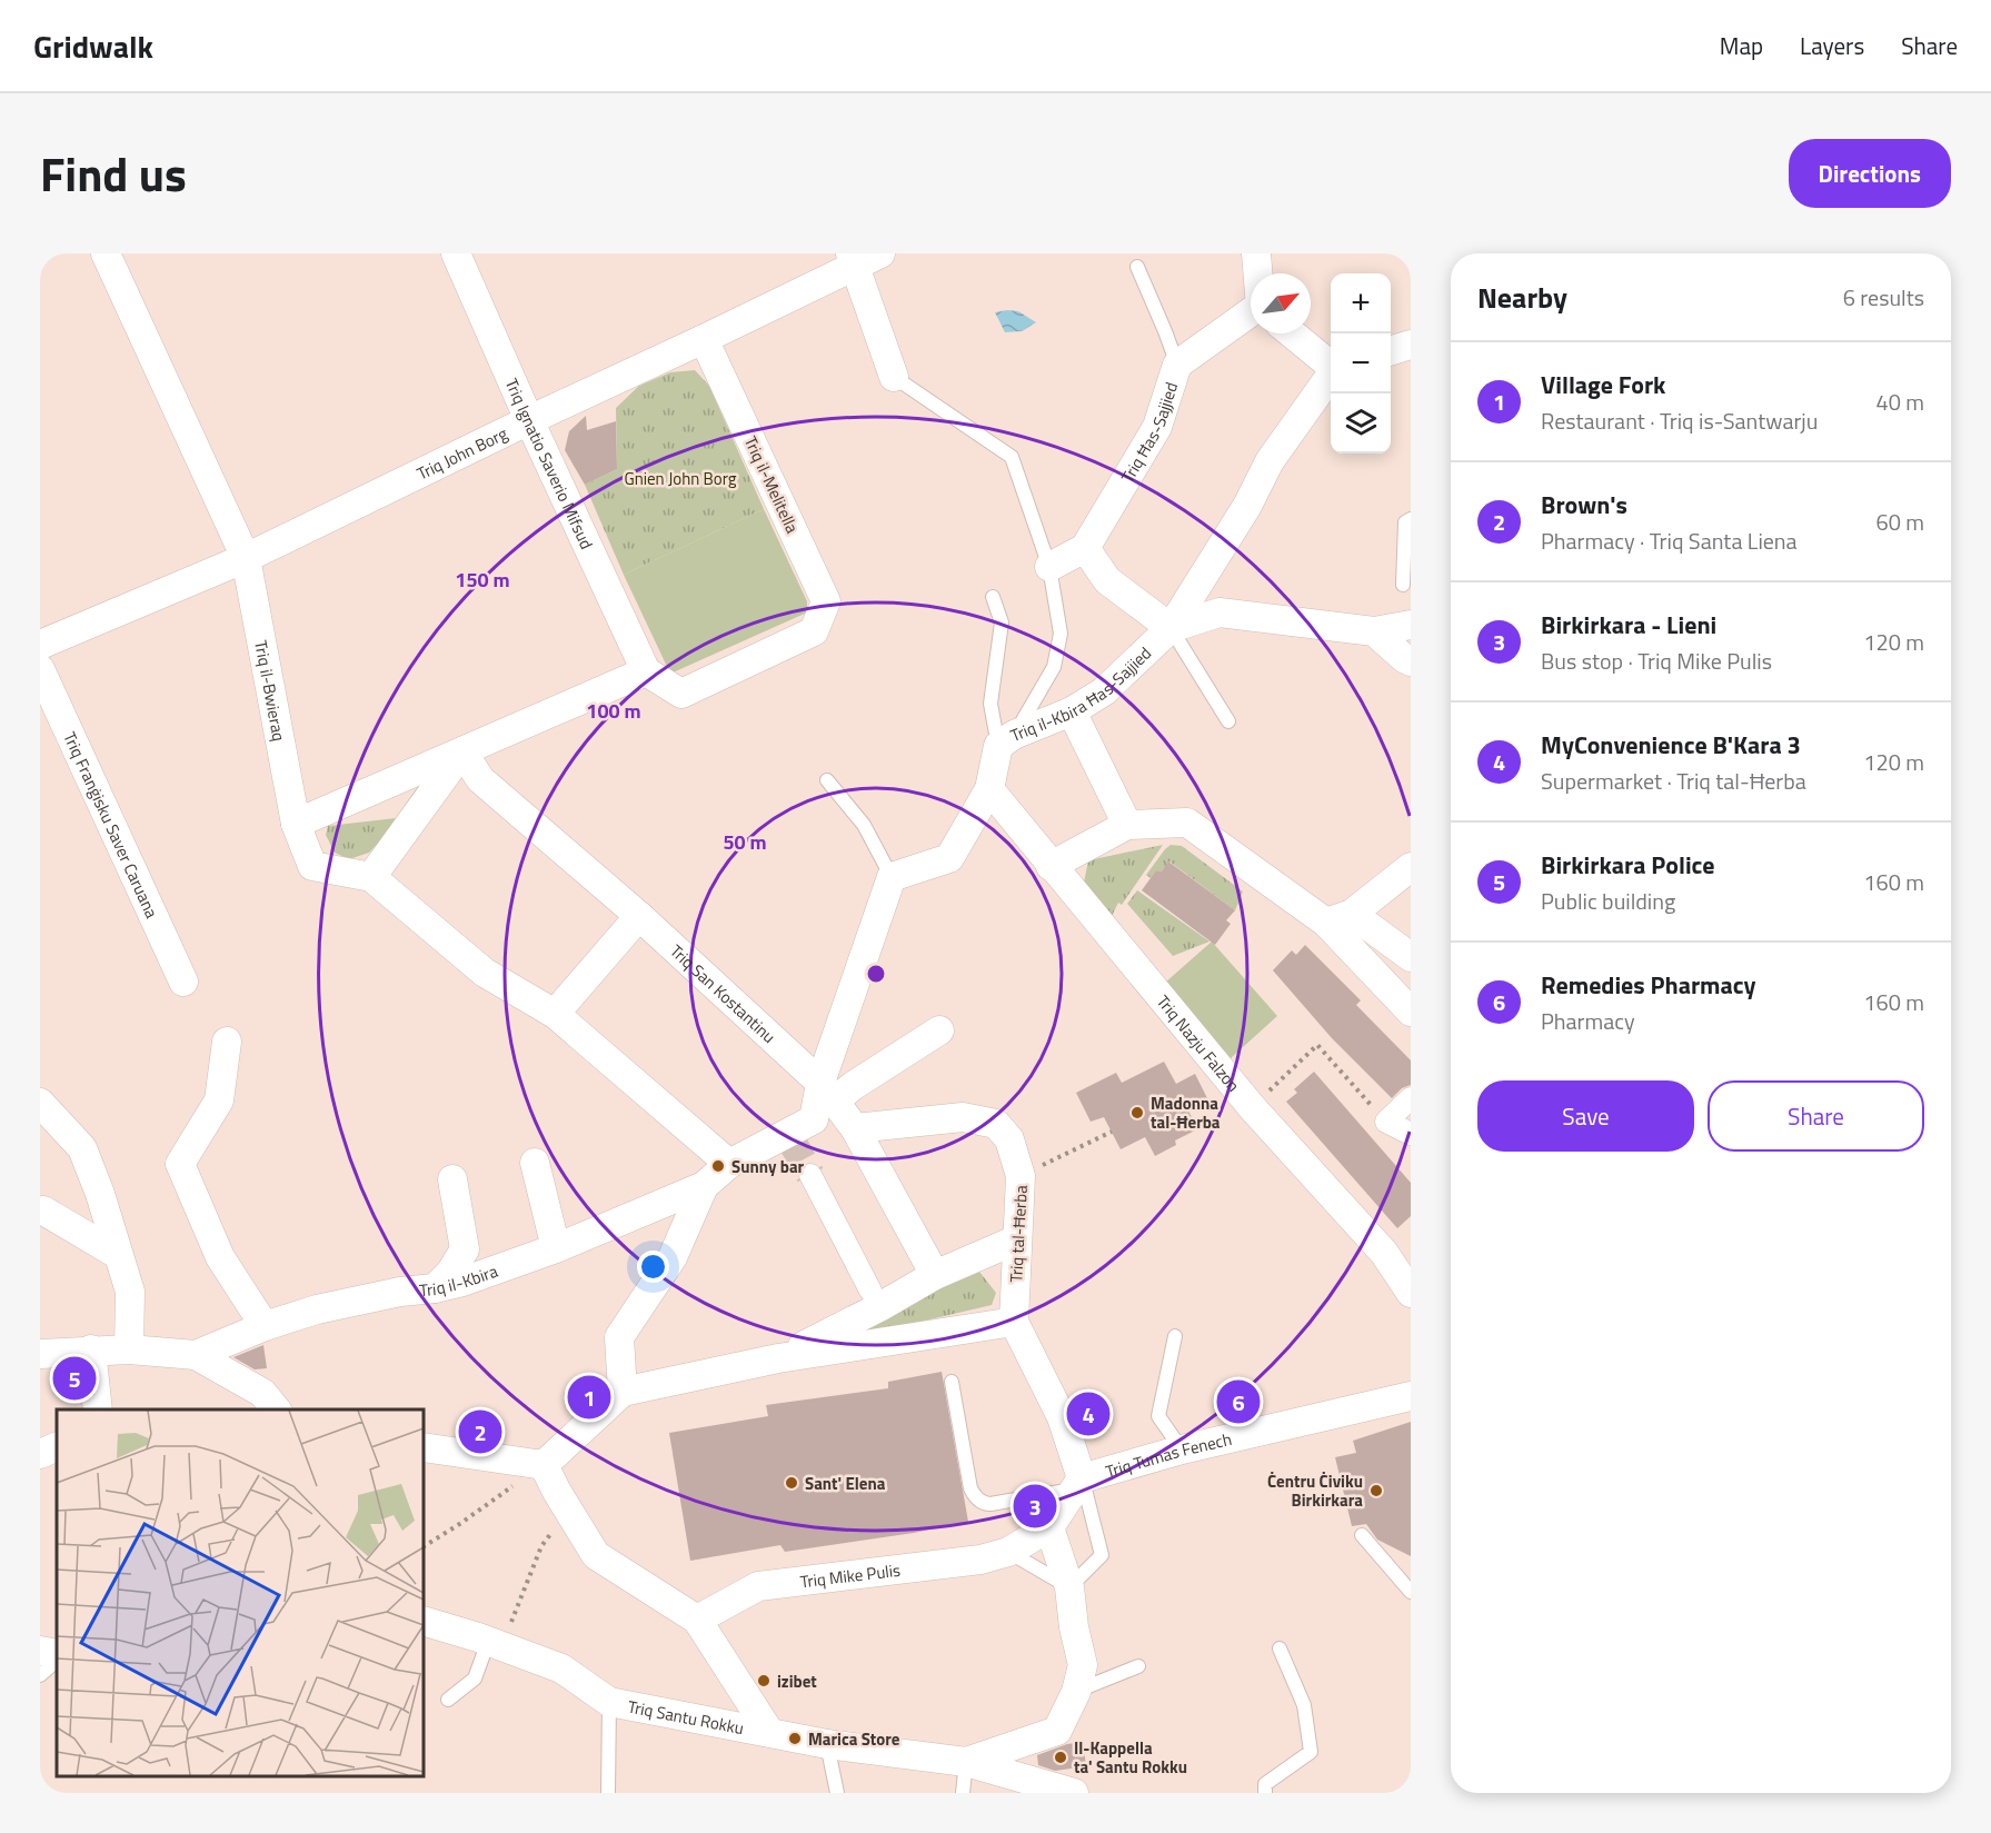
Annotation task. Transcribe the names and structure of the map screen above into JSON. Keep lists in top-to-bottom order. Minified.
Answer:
{"streets":{"street":["Triq Ħas-Sajjied","Triq John Borg","Triq Ignatio Saverio Mifsud","Triq il-Melitella","Triq il-Bwieraq","Triq il-Kbira Ħas-Sajjied","Triq Franġisku Saver Caruana","Triq San Kostantinu","Triq Nazju Falzon","Triq tal-Ħerba","Triq il-Kbira","Triq Tumas Fenech","Triq Mike Pulis","Triq Santu Rokku"]},"crossings":[["Triq John Borg","Triq Ignatio Saverio Mifsud"],["Triq John Borg","Triq il-Melitella"],["Triq John Borg","Triq il-Bwieraq"],["Triq Ignatio Saverio Mifsud","Triq il-Melitella"],["Triq il-Bwieraq","Triq il-Kbira"],["Triq il-Kbira Ħas-Sajjied","Triq Nazju Falzon"],["Triq San Kostantinu","Triq tal-Ħerba"],["Triq San Kostantinu","Triq il-Kbira"],["Triq tal-Ħerba","Triq Tumas Fenech"],["Triq tal-Ħerba","Triq Mike Pulis"],["Triq Tumas Fenech","Triq Mike Pulis"]],"parks":["Gnien John Borg"],"places":["Madonna tal-Ħerba","Sunny bar","Sant' Elena","Ċentru Ċiviku Birkirkara","izibet","Marica Store","Il-Kappella ta' Santu Rokku"],"north":"top right","page":{"header":"Gridwalk","nav":["Map","Layers","Share"],"title":"Find us","buttons":["Directions",["Save","Share"]],"heading":["Nearby","6 results"],"map_buttons":["+","−"],"list":[{"mark":"1","name":"Village Fork","note":"Restaurant · Triq is-Santwarju","value":"40 m"},{"mark":"2","name":"Brown's","note":"Pharmacy · Triq Santa Liena","value":"60 m"},{"mark":"3","name":"Birkirkara - Lieni","note":"Bus stop · Triq Mike Pulis","value":"120 m"},{"mark":"4","name":"MyConvenience B'Kara 3","note":"Supermarket · Triq tal-Ħerba","value":"120 m"},{"mark":"5","name":"Birkirkara Police","note":"Public building","value":"160 m"},{"mark":"6","name":"Remedies Pharmacy","note":"Pharmacy","value":"160 m"}],"pins":["5","1","6","4","2","3"]},"rings":["150 m","100 m","50 m"]}
